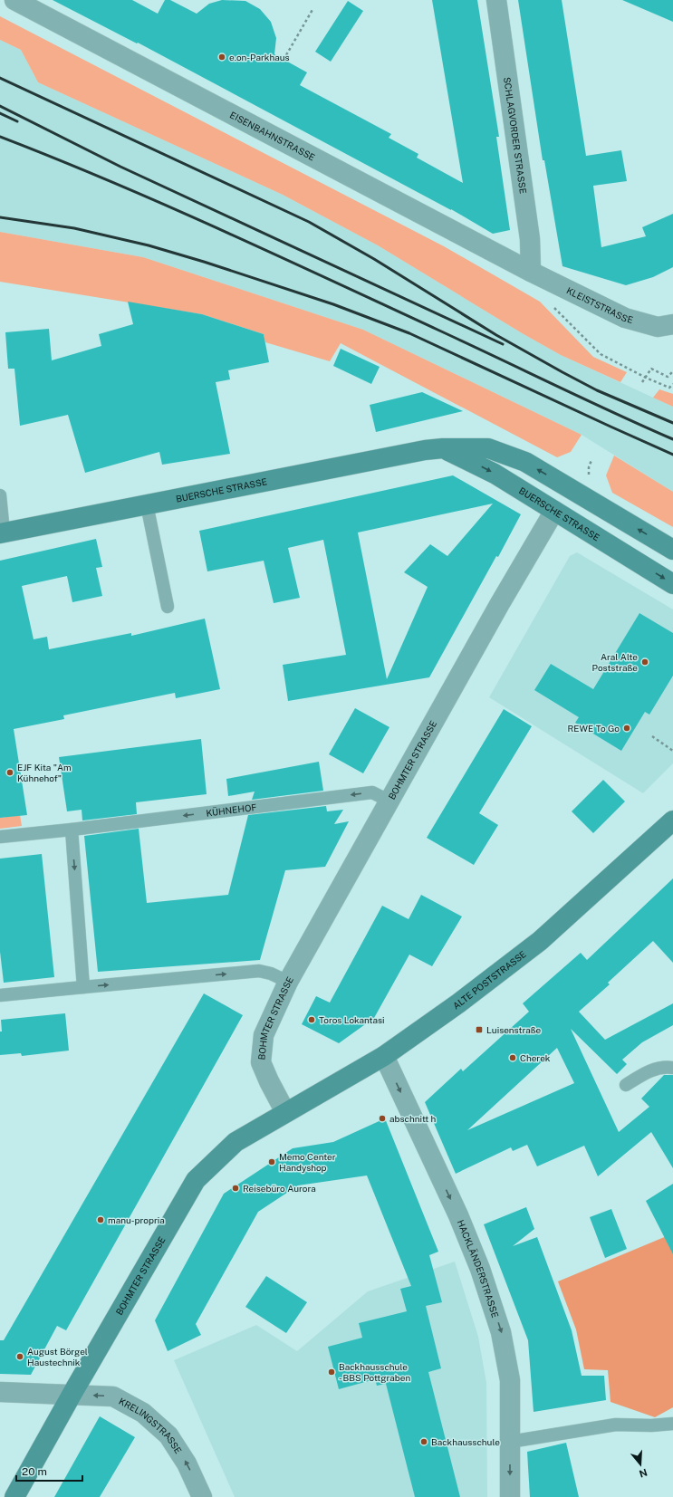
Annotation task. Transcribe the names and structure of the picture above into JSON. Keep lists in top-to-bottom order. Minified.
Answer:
{"streets":{"main road":["BUERSCHE STRASSE","BOHMTER STRASSE","ALTE POSTSTRASSE"],"street":["SCHLAGVORDER STRASSE","EISENBAHNSTRASSE","KLEISTSTRASSE","HACKLÄNDERSTRASSE","KRELINGSTRASSE"],"lane":["KÜHNEHOF"]},"crossings":[["SCHLAGVORDER STRASSE","EISENBAHNSTRASSE"],["SCHLAGVORDER STRASSE","KLEISTSTRASSE"],["EISENBAHNSTRASSE","KLEISTSTRASSE"],["BUERSCHE STRASSE","BOHMTER STRASSE"],["BOHMTER STRASSE","KÜHNEHOF"],["BOHMTER STRASSE","ALTE POSTSTRASSE"],["BOHMTER STRASSE","KRELINGSTRASSE"],["ALTE POSTSTRASSE","HACKLÄNDERSTRASSE"]],"one_way":["KÜHNEHOF","HACKLÄNDERSTRASSE","KRELINGSTRASSE"],"places":{"other":["e.on-Parkhaus","Aral Alte Poststraße","REWE To Go","EJF Kita \"Am Kühnehof\"","Toros Lokantasi","Cherek","abschnitt h","Memo Center Handyshop","Reisebüro Aurora","manu-propria","August Börgel Haustechnik","Backhausschule - BBS Pottgraben","Backhausschule"],"transit":["Luisenstraße"]},"scale_bar":"20 m","north":"bottom"}
